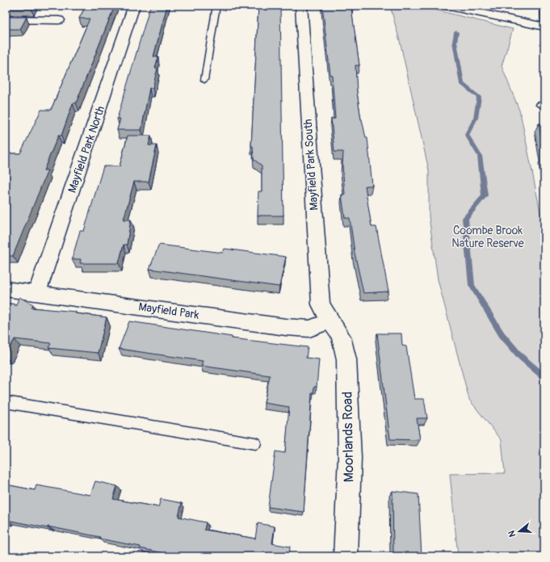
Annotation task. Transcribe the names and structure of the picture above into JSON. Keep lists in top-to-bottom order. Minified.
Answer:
{"streets":{"street":["Mayfield Park North","Mayfield Park South","Mayfield Park","Moorlands Road"]},"crossings":[["Mayfield Park North","Mayfield Park"],["Mayfield Park South","Mayfield Park"],["Mayfield Park South","Moorlands Road"],["Mayfield Park","Moorlands Road"]],"parks":["Coombe Brook Nature Reserve"],"north":"left"}
